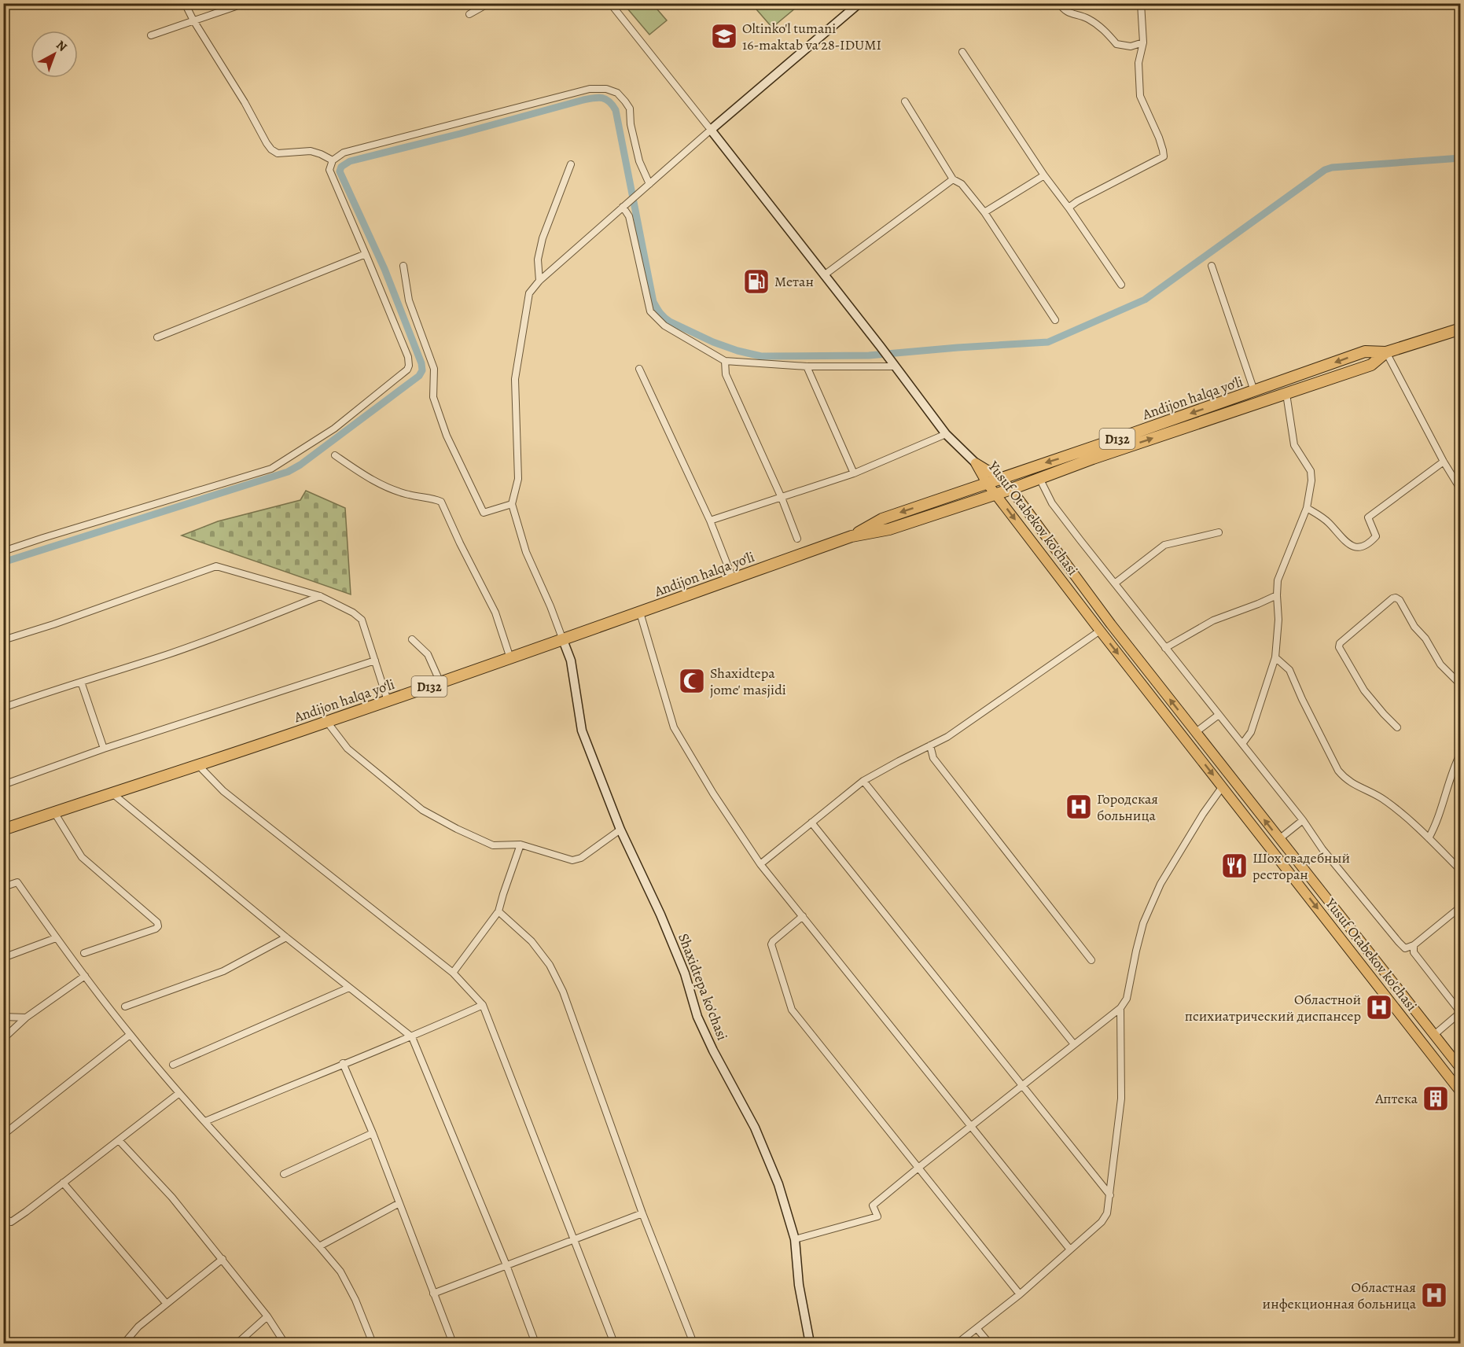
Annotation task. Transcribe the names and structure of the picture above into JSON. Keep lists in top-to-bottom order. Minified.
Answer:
{"streets":{"highway":["Andijon halqa yo‘li","D132"],"main road":["Yusuf Otabekov ko'chasi"],"street":["Shaxidtepa ko'chasi"]},"crossings":[["Andijon halqa yo‘li","Yusuf Otabekov ko'chasi"],["Andijon halqa yo‘li","Shaxidtepa ko'chasi"]],"places":{"school or university":["Oltinko'l tumani 16-maktab va 28-IDUMI"],"fuel station":["Метан"],"mosque":["Shaxidtepa jome' masjidi"],"hospital":["Городская больница","Областной психиатрический диспансер","Областная инфекционная больница"],"restaurant":["Шох свадебный ресторан"],"building":["Аптека"]},"north":"top right"}
